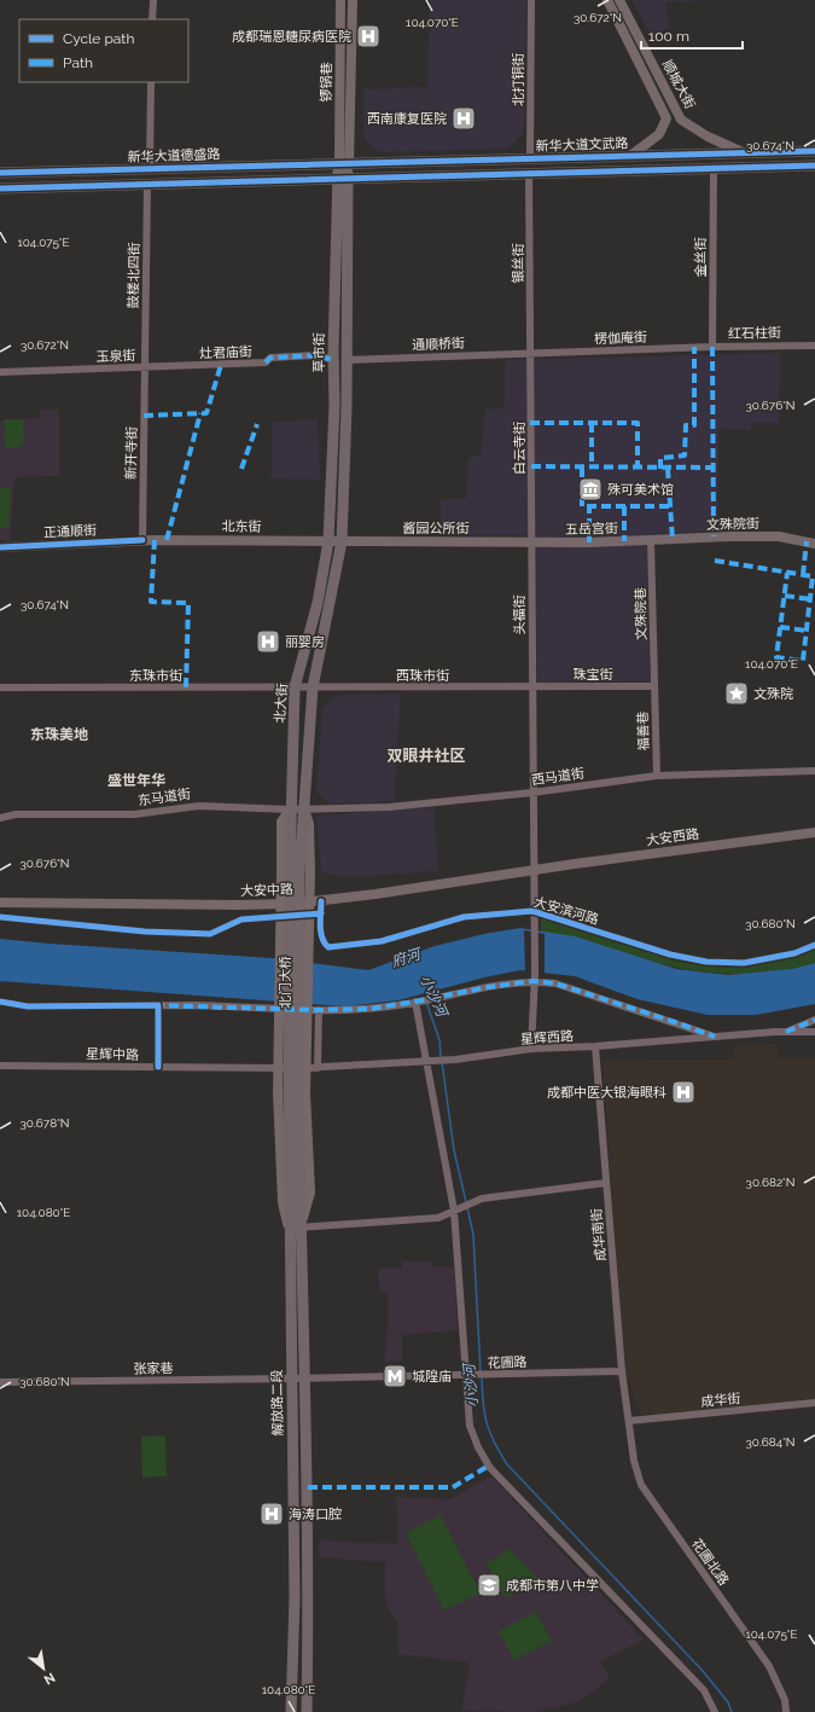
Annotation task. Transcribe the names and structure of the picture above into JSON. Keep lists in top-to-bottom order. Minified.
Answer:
{"streets":{"main road":["新华大道文武路","新华大道德盛路","草市街","北大街","北门大桥","解放路二段"],"street":["北打铜街","锣锅巷","顺城大街","金丝街","银丝街","鼓楼北四街","红石柱街","楞伽庵街","通顺桥街","灶君庙街","玉泉街","白云寺街","新开寺街","文殊院街","北东街","酱园公所街","五岳宫街","正通顺街","文殊院巷","头福街","珠宝街","东珠市街","西珠市街","福善巷","西马道街","东马道街","大安西路","大安中路","大安滨河路","星辉西路","星辉中路","成华南街","花圃路","张家巷","成华街","花圃北路"]},"crossings":[["北打铜街","新华大道文武路"],["锣锅巷","新华大道文武路"],["锣锅巷","新华大道德盛路"],["锣锅巷","草市街"],["顺城大街","新华大道文武路"],["新华大道文武路","新华大道德盛路"],["新华大道文武路","金丝街"],["新华大道文武路","银丝街"],["新华大道文武路","草市街"],["新华大道德盛路","鼓楼北四街"],["新华大道德盛路","草市街"],["金丝街","红石柱街"],["金丝街","楞伽庵街"],["银丝街","楞伽庵街"],["银丝街","通顺桥街"],["银丝街","白云寺街"],["鼓楼北四街","灶君庙街"],["鼓楼北四街","玉泉街"],["鼓楼北四街","新开寺街"],["红石柱街","楞伽庵街"],["楞伽庵街","通顺桥街"],["楞伽庵街","白云寺街"],["通顺桥街","草市街"],["通顺桥街","白云寺街"],["灶君庙街","草市街"],["灶君庙街","玉泉街"],["灶君庙街","新开寺街"],["草市街","北东街"],["草市街","酱园公所街"],["草市街","北大街"],["玉泉街","新开寺街"],["白云寺街","酱园公所街"],["白云寺街","五岳宫街"],["白云寺街","头福街"],["新开寺街","北东街"],["新开寺街","正通顺街"],["文殊院街","五岳宫街"],["文殊院街","文殊院巷"],["北东街","酱园公所街"],["北东街","正通顺街"],["北东街","北大街"],["酱园公所街","五岳宫街"],["酱园公所街","头福街"],["五岳宫街","文殊院巷"],["五岳宫街","头福街"],["文殊院巷","珠宝街"],["文殊院巷","福善巷"],["头福街","珠宝街"],["头福街","西珠市街"],["头福街","西马道街"],["头福街","大安西路"],["头福街","大安中路"],["头福街","大安滨河路"],["头福街","星辉西路"],["珠宝街","西珠市街"],["珠宝街","福善巷"],["东珠市街","西珠市街"],["东珠市街","北大街"],["北大街","东马道街"],["北大街","北门大桥"],["福善巷","西马道街"],["西马道街","东马道街"],["大安西路","大安中路"],["大安中路","大安滨河路"],["北门大桥","解放路二段"],["星辉西路","星辉中路"],["星辉西路","成华南街"],["成华南街","花圃路"],["成华南街","成华街"],["成华南街","花圃北路"],["花圃路","张家巷"],["张家巷","解放路二段"],["成华街","花圃北路"]],"districts":["东珠美地","双眼井社区","盛世年华"],"water":["府河","小沙河"],"places":{"hospital":["成都瑞恩糖尿病医院","西南康复医院","丽婴房","成都中医大银海眼科","海涛口腔"],"museum":["殊可美术馆"],"place":["文殊院"],"metro station":["城隍庙"],"school or university":["成都市第八中学"]},"legend":["Cycle path","Path"],"scale_bar":"100 m","north":"bottom right","coordinates":["30.672°N","104.070°E","30.674°N","104.075°E","30.676°N","30.680°N","30.678°N","30.682°N","104.080°E","30.684°N"]}
